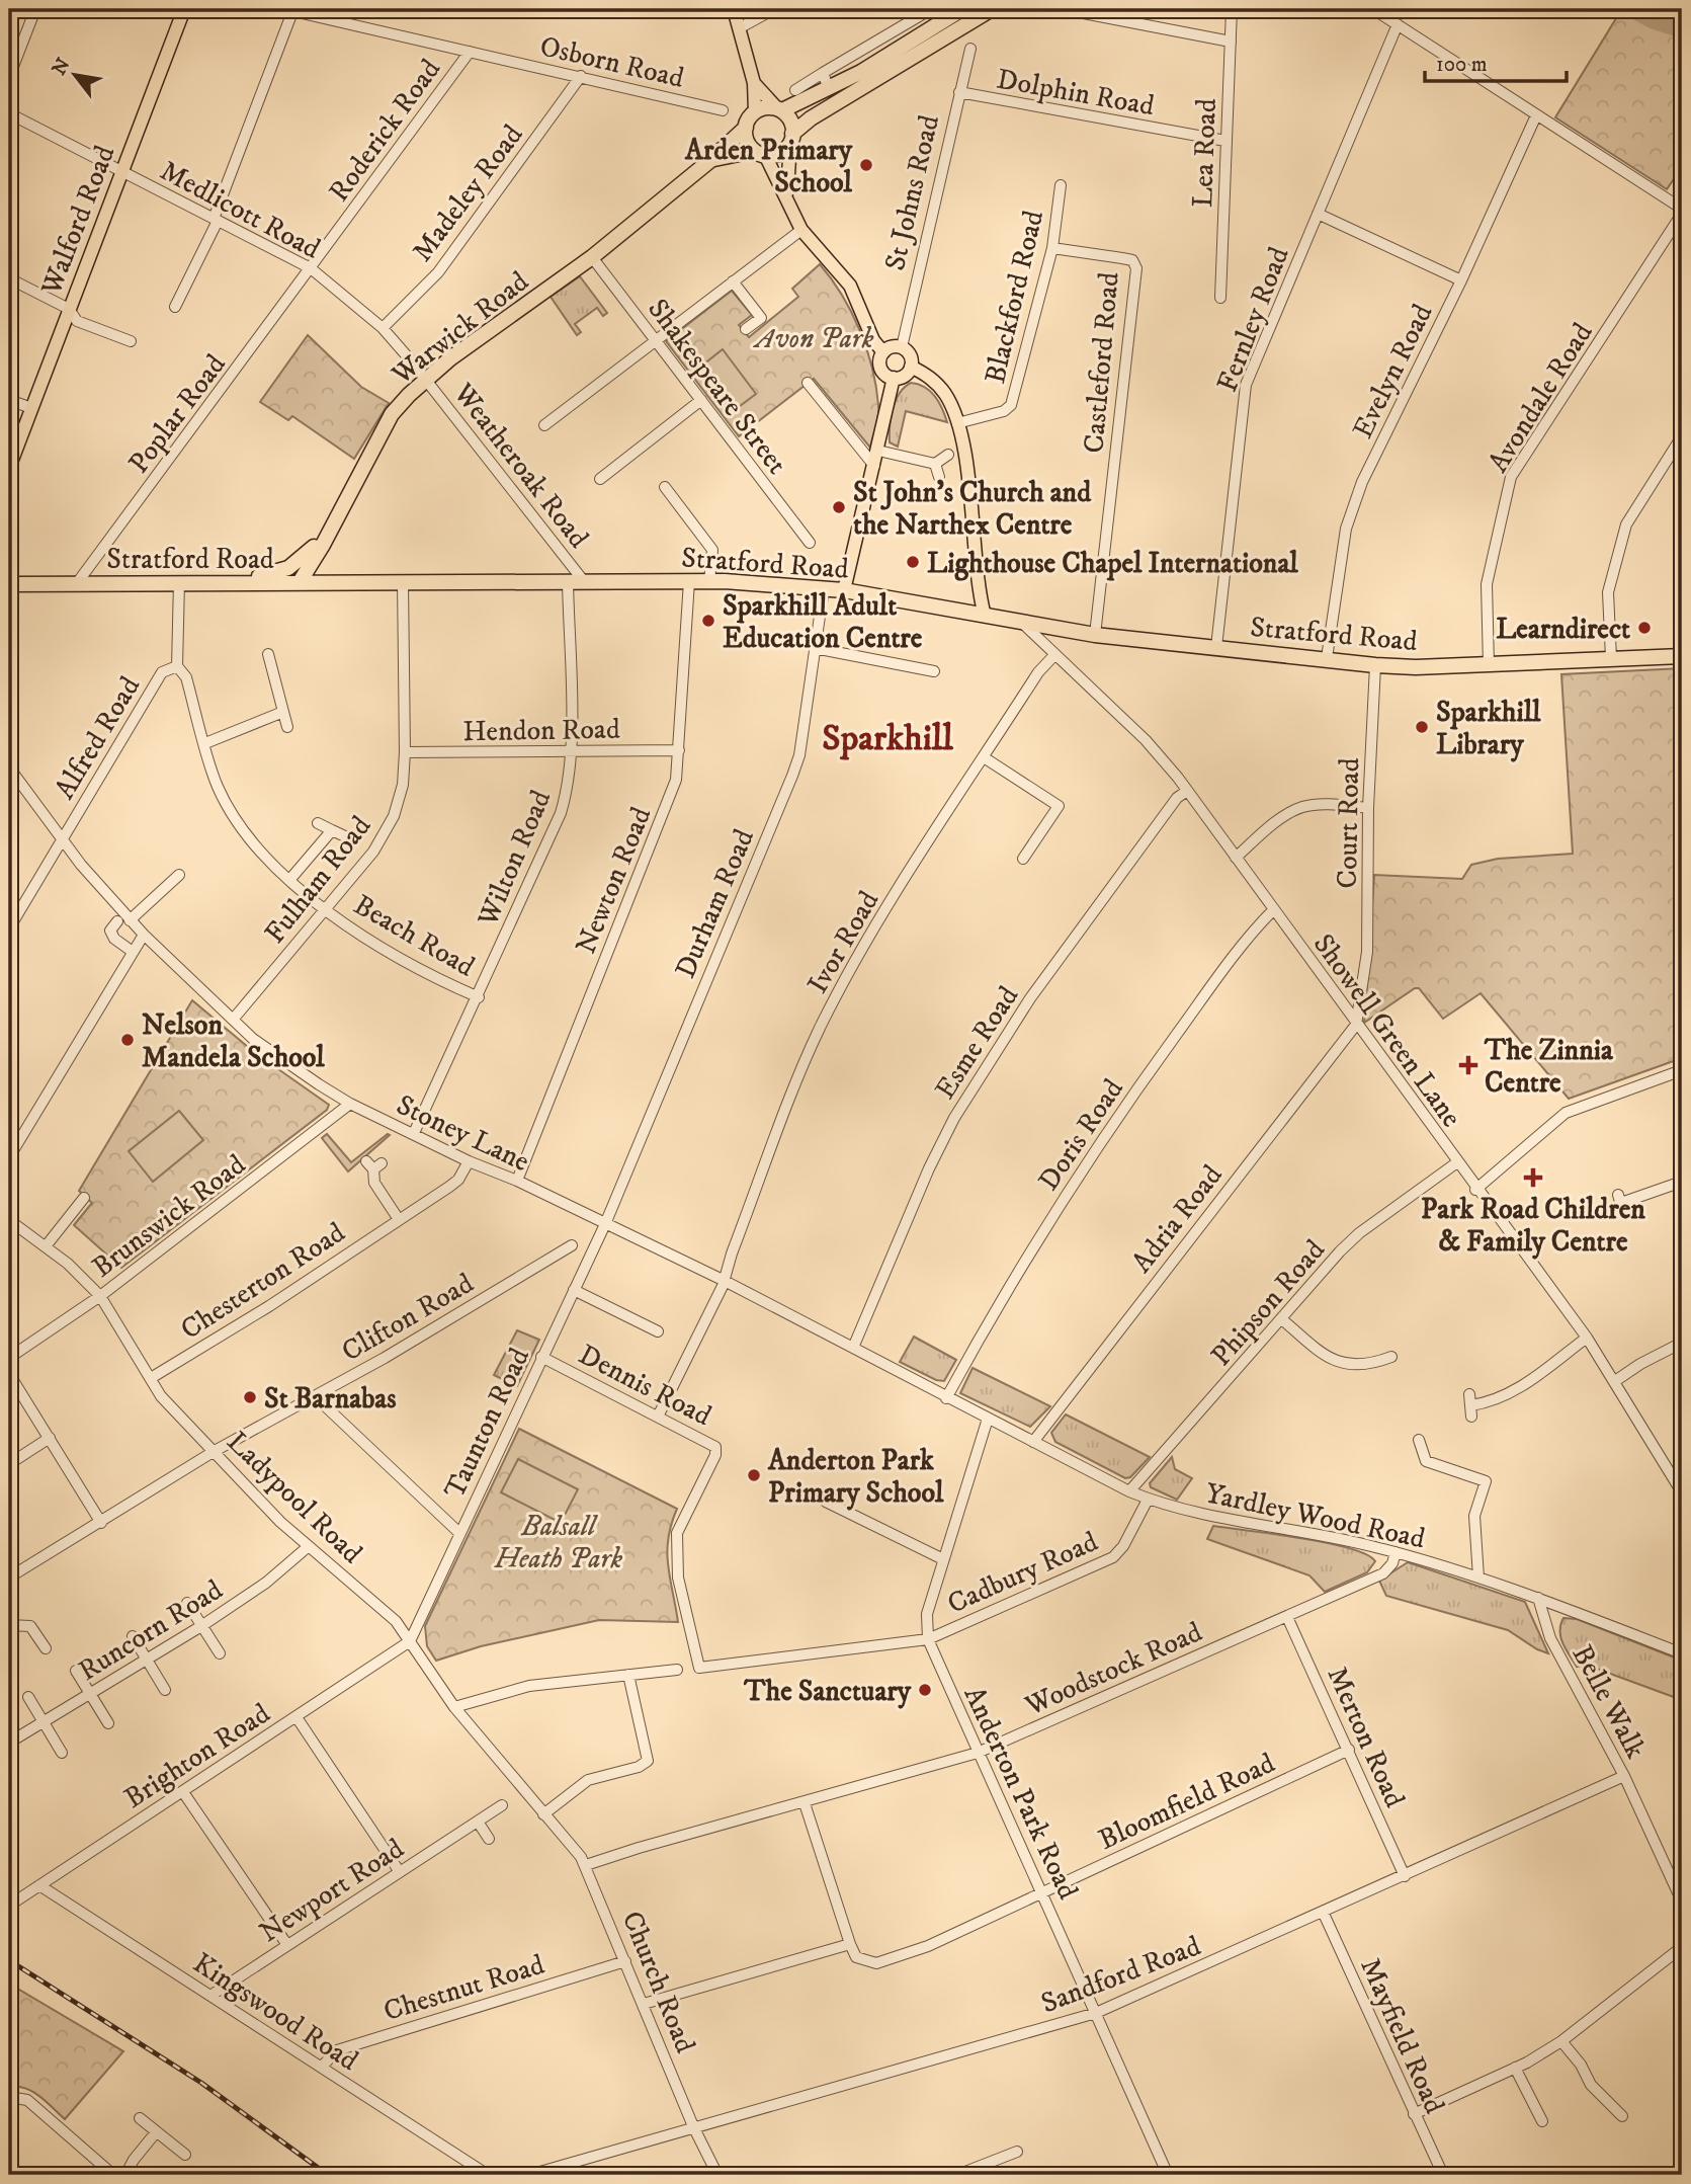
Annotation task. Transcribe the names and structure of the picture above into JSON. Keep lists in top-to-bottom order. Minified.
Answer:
{"streets":{"highway":["Warwick Road","Stratford Road"],"main road":["Walford Road"],"street":["Osborn Road","Dolphin Road","Roderick Road","Lea Road","Madeley Road","St Johns Road","Medlicott Road","Blackford Road","Fernley Road","Castleford Road","Evelyn Road","Shakespeare Street","Avondale Road","Poplar Road","Weatheroak Road","Hendon Road","Alfred Road","Court Road","Wilton Road","Fulham Road","Newton Road","Durham Road","Beach Road","Ivor Road","Showell Green Lane","Esme Road","Stoney Lane","Doris Road","Brunswick Road","Adria Road","Chesterton Road","Phipson Road","Clifton Road","Dennis Road","Taunton Road","Ladypool Road","Yardley Wood Road","Cadbury Road","Runcorn Road","Woodstock Road","Belle Walk","Merton Road","Brighton Road","Anderton Park Road","Bloomfield Road","Newport Road","Sandford Road","Church Road","Chestnut Road","Kingswood Road","Mayfield Road"]},"crossings":[["Osborn Road","Roderick Road"],["Osborn Road","Madeley Road"],["Dolphin Road","Lea Road"],["Dolphin Road","St Johns Road"],["Roderick Road","Medlicott Road"],["Roderick Road","Poplar Road"],["Madeley Road","Medlicott Road"],["Medlicott Road","Walford Road"],["Medlicott Road","Warwick Road"],["Medlicott Road","Poplar Road"],["Medlicott Road","Weatheroak Road"],["Blackford Road","Castleford Road"],["Fernley Road","Stratford Road"],["Warwick Road","Shakespeare Street"],["Warwick Road","Weatheroak Road"],["Warwick Road","Stratford Road"],["Castleford Road","Stratford Road"],["Evelyn Road","Stratford Road"],["Avondale Road","Stratford Road"],["Poplar Road","Stratford Road"],["Weatheroak Road","Stratford Road"],["Weatheroak Road","Wilton Road"],["Stratford Road","Alfred Road"],["Stratford Road","Court Road"],["Stratford Road","Wilton Road"],["Stratford Road","Fulham Road"],["Stratford Road","Newton Road"],["Stratford Road","Durham Road"],["Stratford Road","Showell Green Lane"],["Hendon Road","Wilton Road"],["Hendon Road","Fulham Road"],["Hendon Road","Newton Road"],["Alfred Road","Beach Road"],["Alfred Road","Stoney Lane"],["Court Road","Showell Green Lane"],["Court Road","Adria Road"],["Wilton Road","Beach Road"],["Wilton Road","Stoney Lane"],["Fulham Road","Beach Road"],["Fulham Road","Stoney Lane"],["Newton Road","Stoney Lane"],["Durham Road","Stoney Lane"],["Durham Road","Taunton Road"],["Ivor Road","Showell Green Lane"],["Ivor Road","Stoney Lane"],["Ivor Road","Dennis Road"],["Showell Green Lane","Esme Road"],["Showell Green Lane","Doris Road"],["Showell Green Lane","Adria Road"],["Showell Green Lane","Phipson Road"],["Esme Road","Stoney Lane"],["Stoney Lane","Doris Road"],["Stoney Lane","Brunswick Road"],["Stoney Lane","Chesterton Road"],["Stoney Lane","Taunton Road"],["Stoney Lane","Yardley Wood Road"],["Stoney Lane","Anderton Park Road"],["Brunswick Road","Ladypool Road"],["Adria Road","Yardley Wood Road"],["Chesterton Road","Ladypool Road"],["Phipson Road","Yardley Wood Road"],["Clifton Road","Ladypool Road"],["Dennis Road","Taunton Road"],["Dennis Road","Cadbury Road"],["Taunton Road","Ladypool Road"],["Taunton Road","Brighton Road"],["Ladypool Road","Runcorn Road"],["Ladypool Road","Brighton Road"],["Ladypool Road","Church Road"],["Yardley Wood Road","Cadbury Road"],["Yardley Wood Road","Woodstock Road"],["Yardley Wood Road","Belle Walk"],["Yardley Wood Road","Anderton Park Road"],["Cadbury Road","Anderton Park Road"],["Woodstock Road","Merton Road"],["Woodstock Road","Anderton Park Road"],["Woodstock Road","Church Road"],["Belle Walk","Sandford Road"],["Merton Road","Bloomfield Road"],["Merton Road","Sandford Road"],["Brighton Road","Kingswood Road"],["Anderton Park Road","Bloomfield Road"],["Anderton Park Road","Sandford Road"],["Newport Road","Kingswood Road"],["Sandford Road","Church Road"],["Sandford Road","Mayfield Road"],["Church Road","Chestnut Road"],["Chestnut Road","Kingswood Road"]],"districts":["Sparkhill"],"parks":["Avon Park","Balsall Heath Park"],"places":{"other":["Arden Primary School","St John's Church and the Narthex Centre","Lighthouse Chapel International","Sparkhill Adult Education Centre","Learndirect","Sparkhill Library","Nelson Mandela School","St Barnabas","Anderton Park Primary School","The Sanctuary"],"health":["The Zinnia Centre","Park Road Children & Family Centre"]},"scale_bar":"100 m","north":"top left"}
